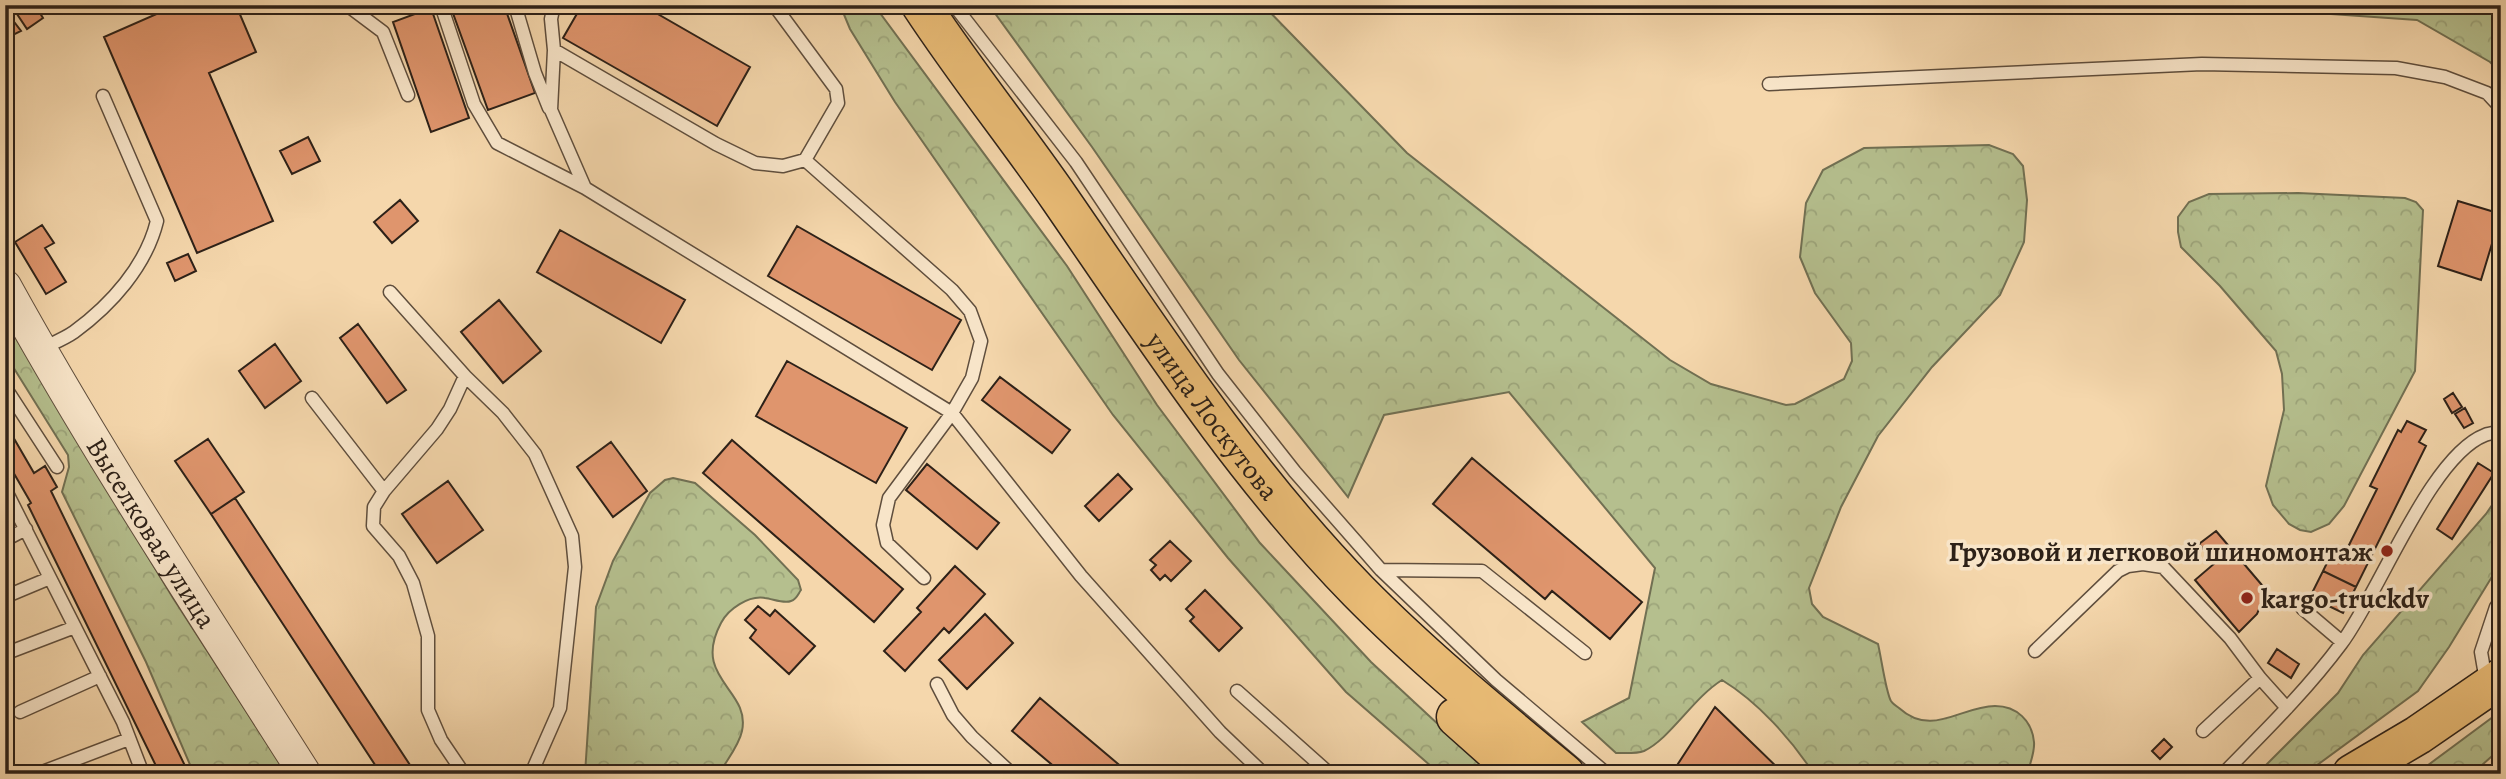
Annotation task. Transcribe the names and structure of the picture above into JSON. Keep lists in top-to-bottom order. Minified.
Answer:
{"streets":{"main road":["улица Лоскутова"],"street":["Выселковая улица"]},"places":["Грузовой и легковой шиномонтаж","kargo-truckdv"]}
